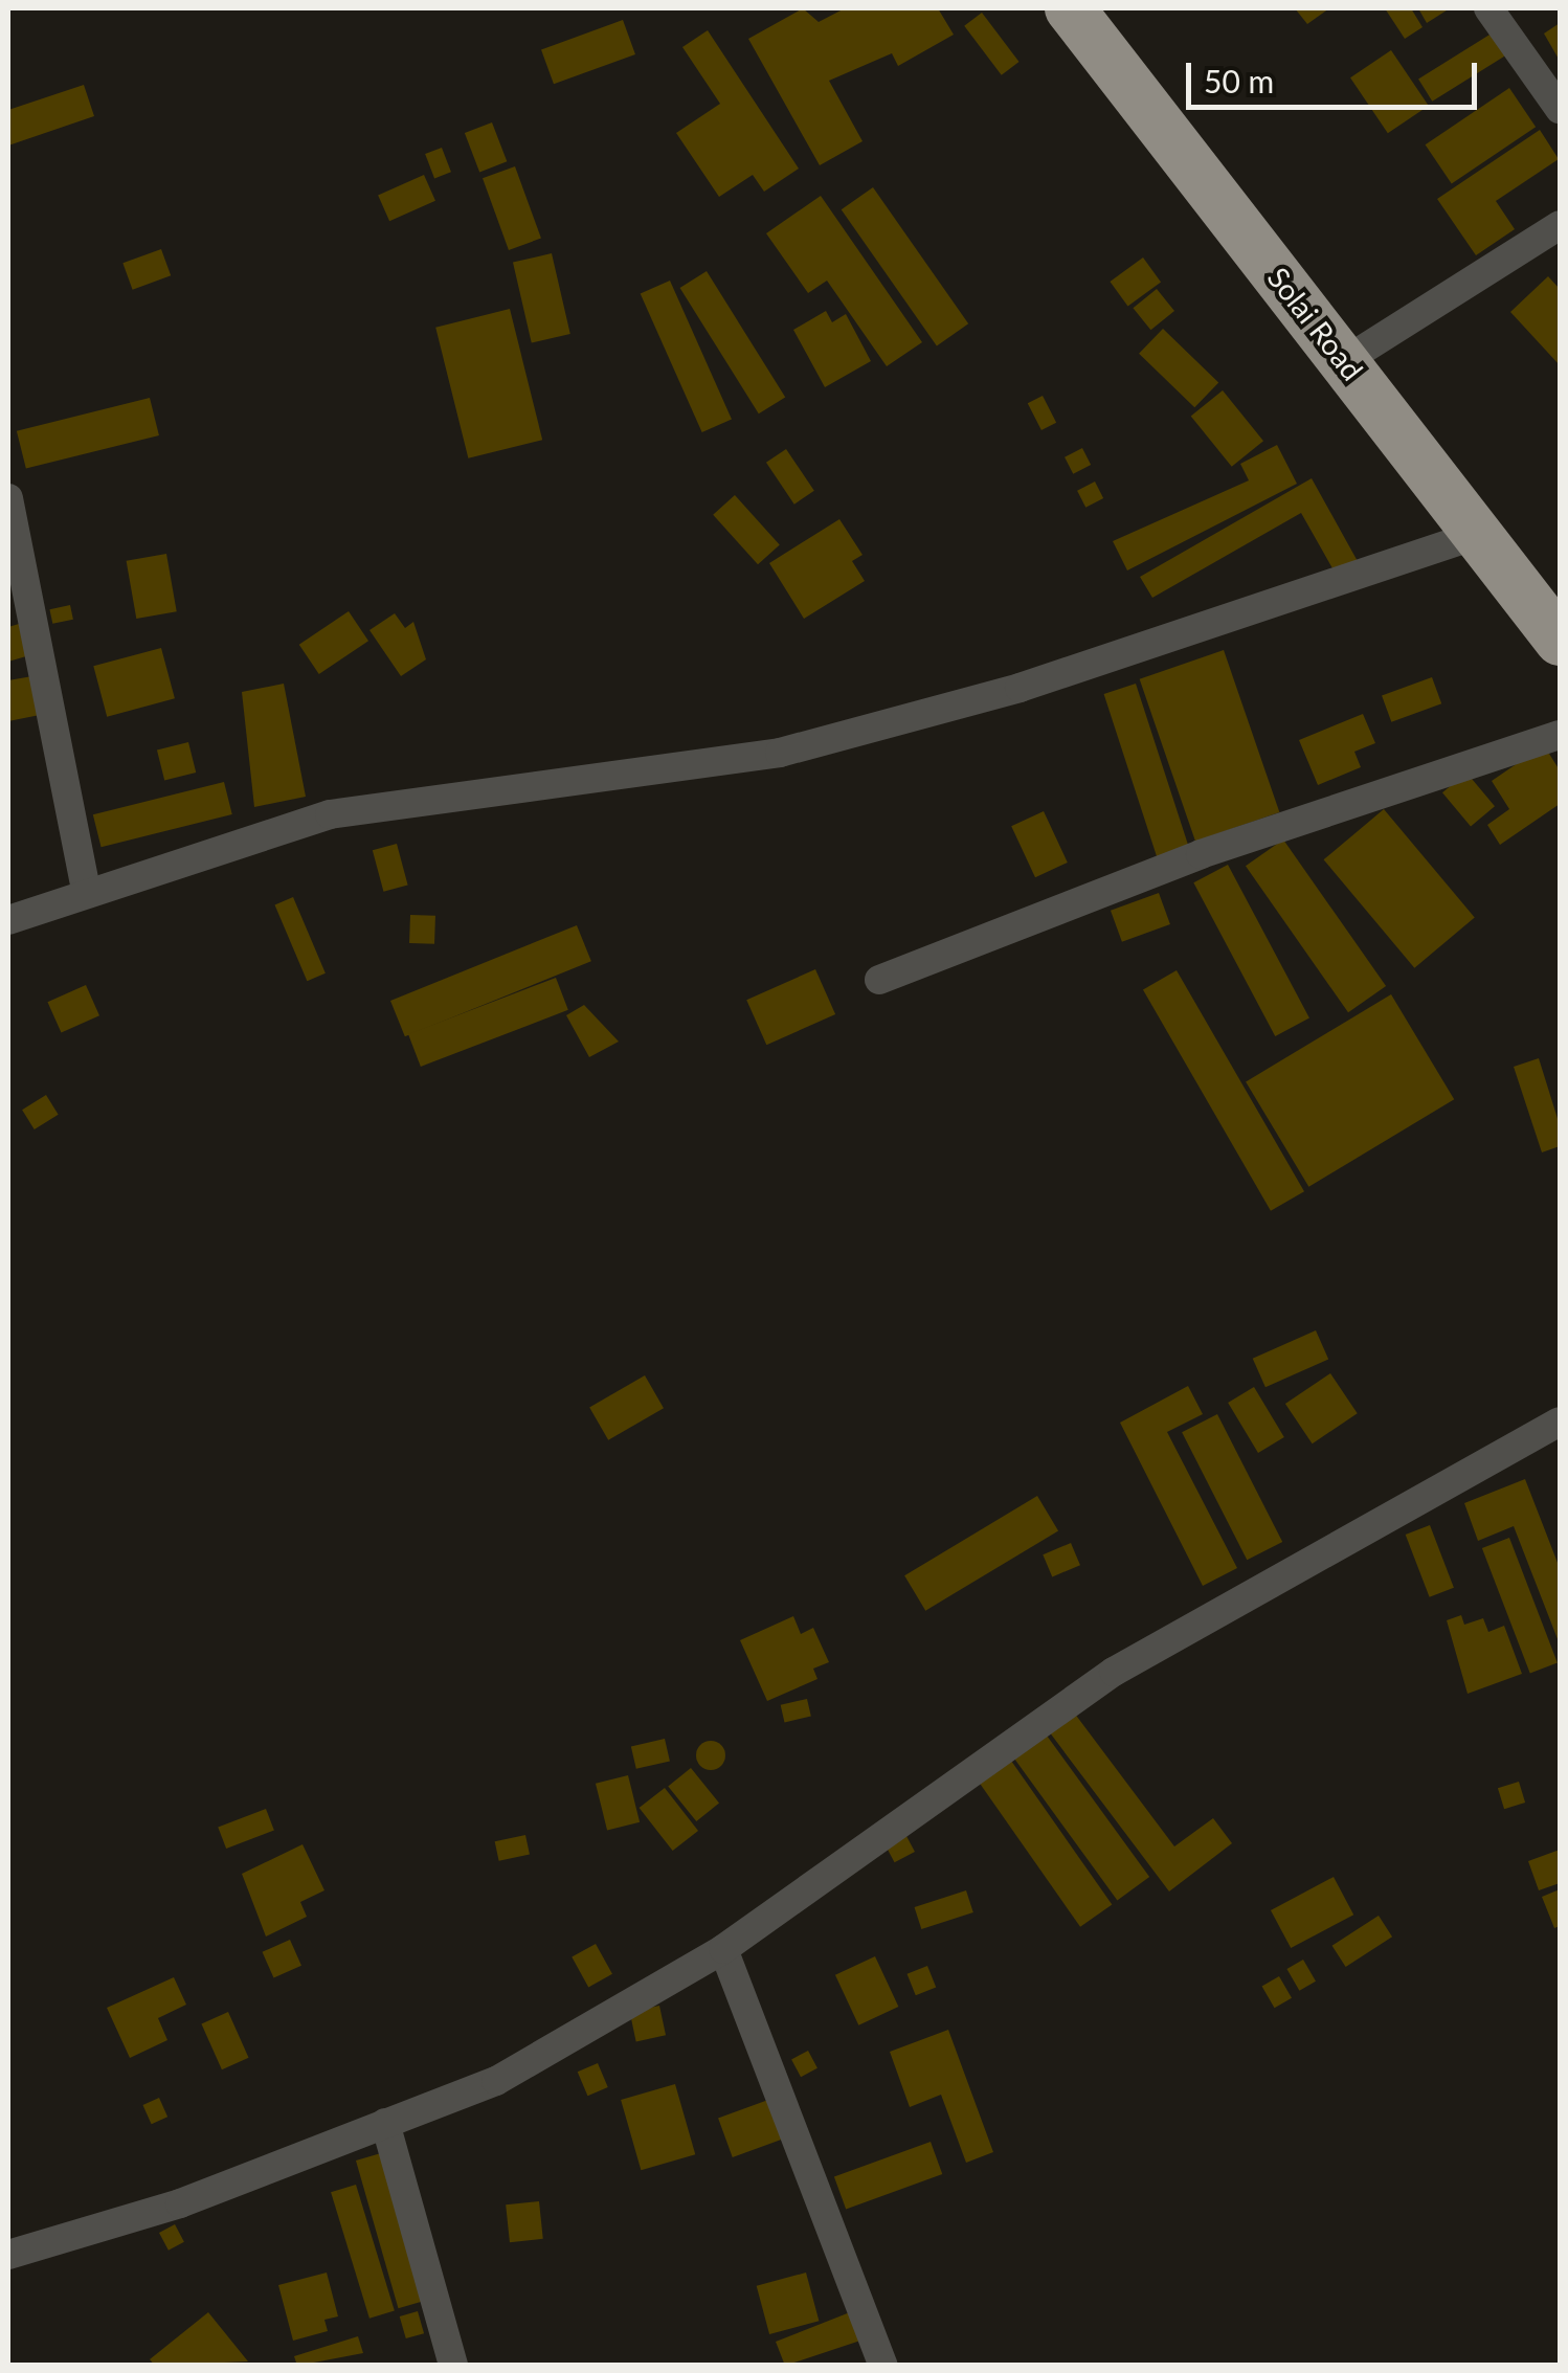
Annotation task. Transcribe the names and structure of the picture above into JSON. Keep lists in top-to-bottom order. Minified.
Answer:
{"streets":{"highway":["Solai Road"]},"scale_bar":"50 m"}
